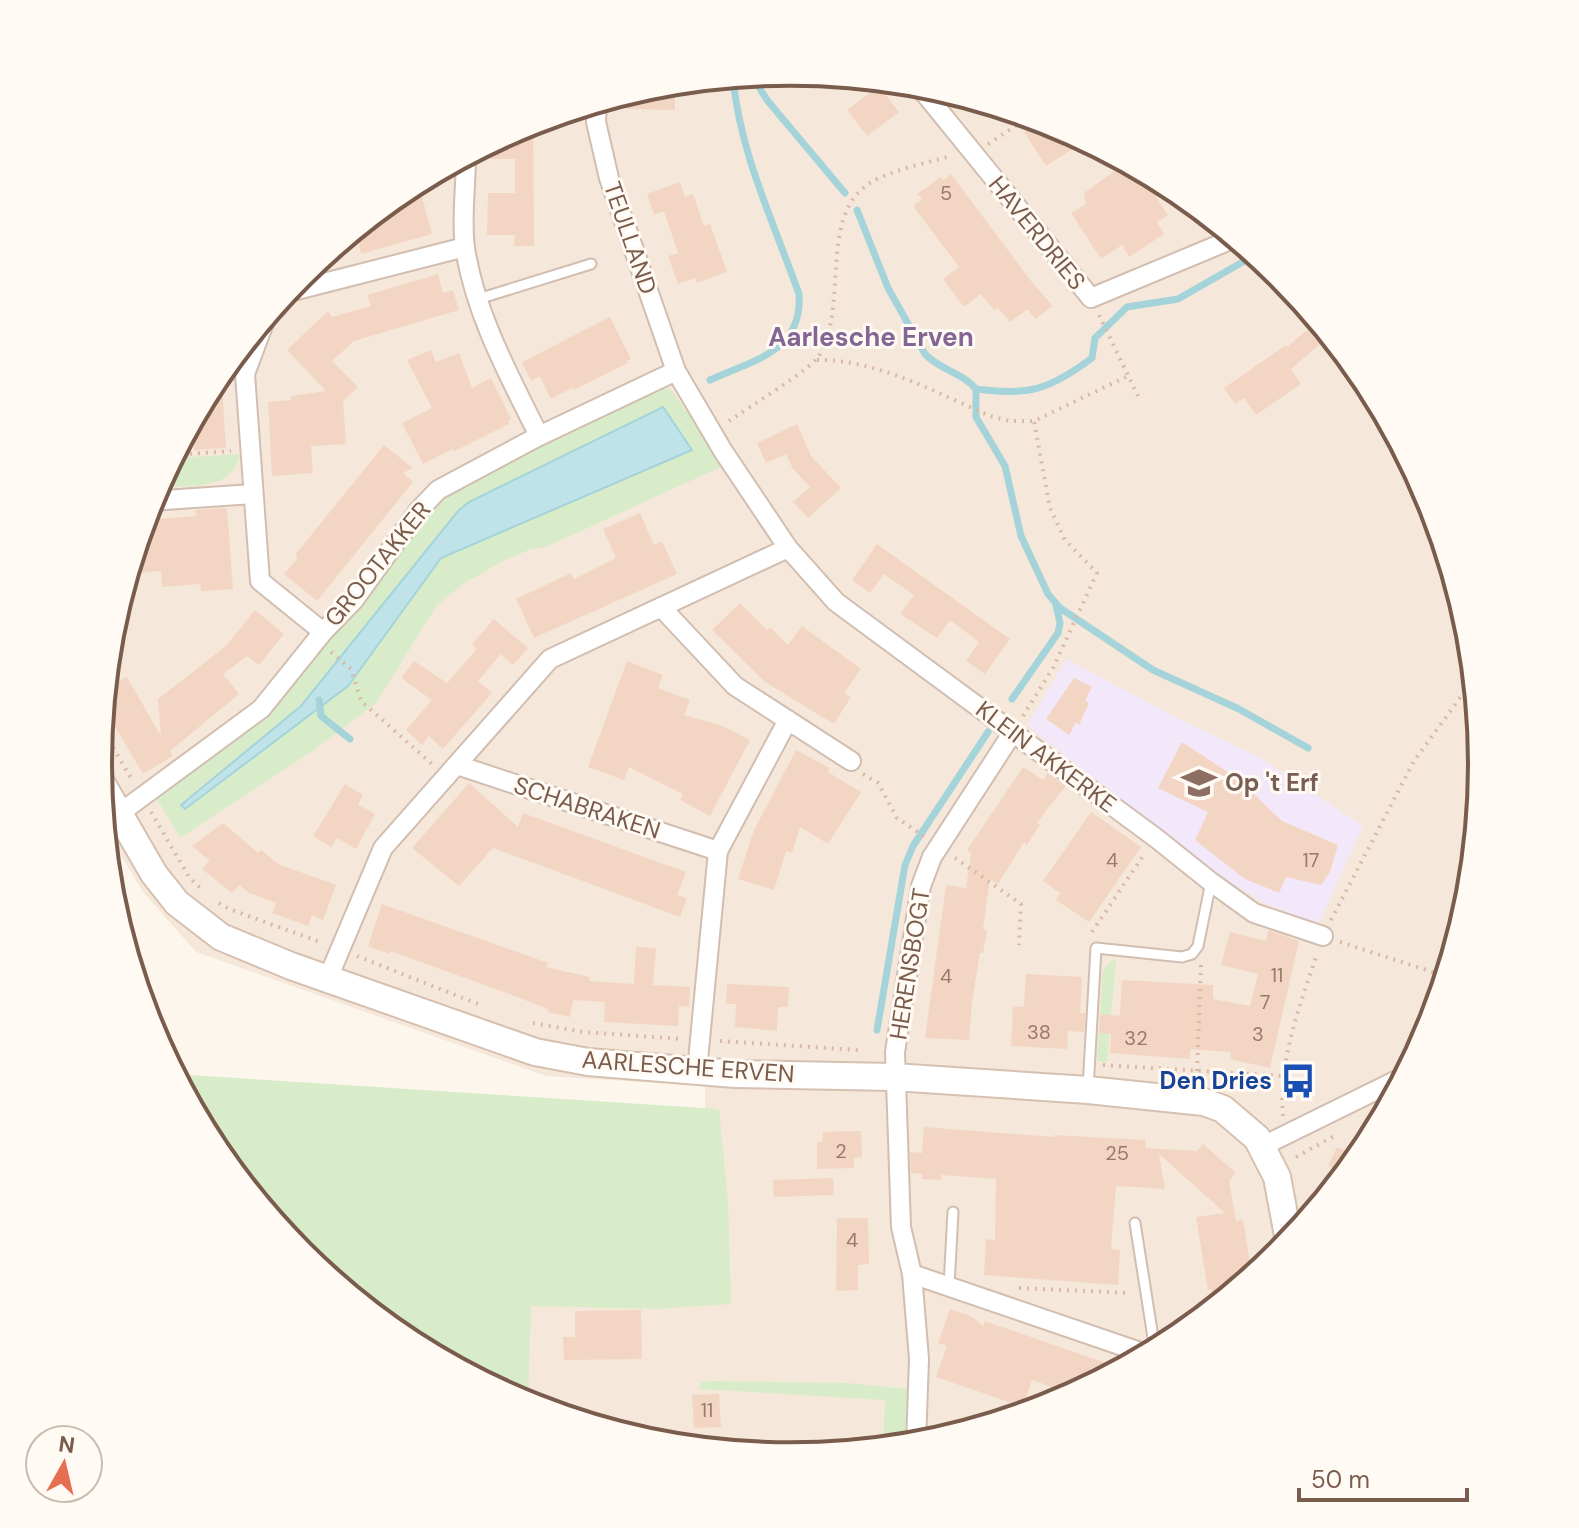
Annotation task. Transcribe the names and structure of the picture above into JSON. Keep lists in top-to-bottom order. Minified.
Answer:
{"streets":{"street":["HAVERDRIES","TEULLAND","GROOTAKKER","KLEIN AKKERKE","SCHABRAKEN","HERENSBOGT","AARLESCHE ERVEN"]},"crossings":[["TEULLAND","GROOTAKKER"],["TEULLAND","KLEIN AKKERKE"],["GROOTAKKER","KLEIN AKKERKE"],["GROOTAKKER","AARLESCHE ERVEN"],["KLEIN AKKERKE","HERENSBOGT"],["HERENSBOGT","AARLESCHE ERVEN"]],"districts":["Aarlesche Erven"],"places":{"school or university":["Op 't Erf"],"bus stop":["Den Dries"]},"house_numbers":["5","4","17","11","4","7","38","3","32","2","25","4","11"],"scale_bar":"50 m","north":"top"}
